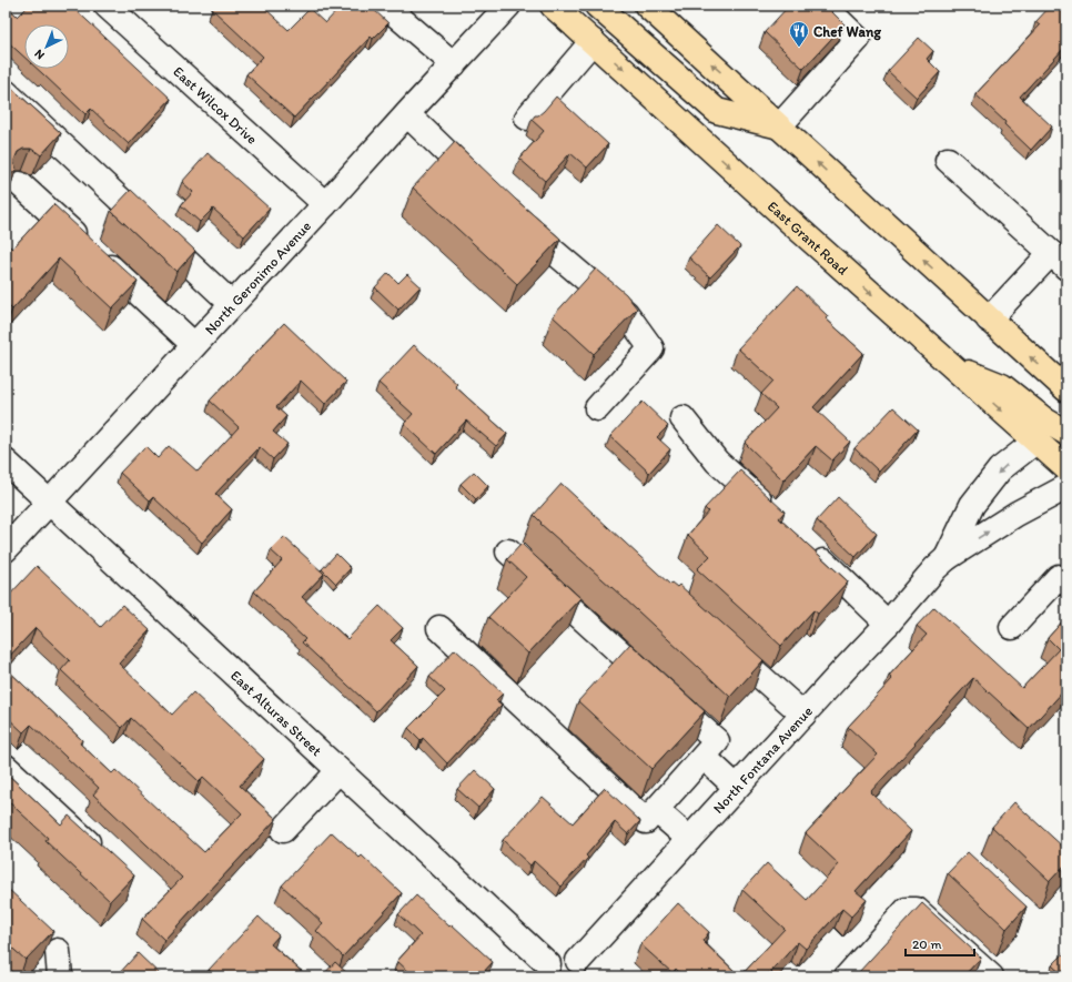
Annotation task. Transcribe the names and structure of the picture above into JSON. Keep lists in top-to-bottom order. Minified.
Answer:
{"streets":{"main road":["East Grant Road"],"street":["East Wilcox Drive","North Geronimo Avenue","East Alturas Street","North Fontana Avenue"]},"crossings":[["East Wilcox Drive","North Geronimo Avenue"],["North Geronimo Avenue","East Alturas Street"]],"places":{"restaurant":["Chef Wang"]},"scale_bar":"20 m","north":"bottom left"}
